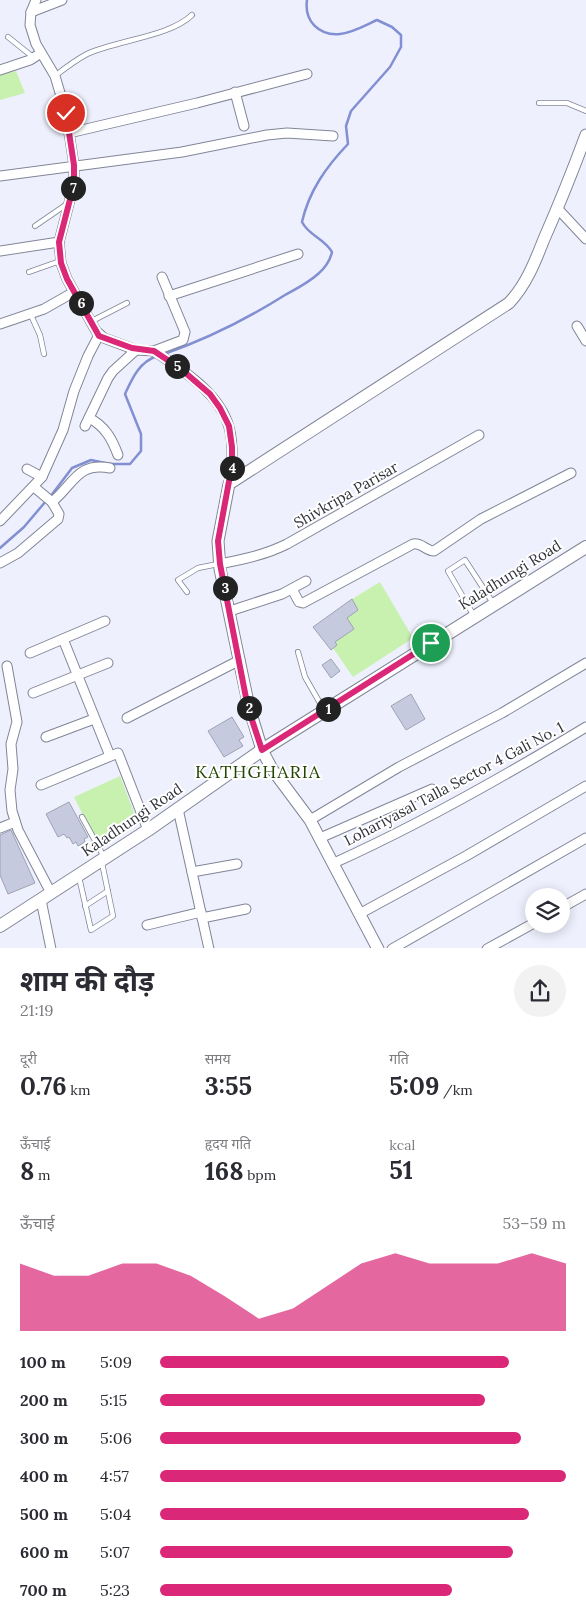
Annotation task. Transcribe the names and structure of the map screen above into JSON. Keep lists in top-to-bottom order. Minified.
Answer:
{"streets":{"main road":["Kaladhungi Road"],"street":["Shivkripa Parisar","Lohariyasal Talla Sector 4 Gali No. 1"]},"districts":["KATHGHARIA"],"page":{"pins":["7","6","5","4","3","2","1"],"heading":["शाम की दौड़","21:19"],"stats":[["दूरी","0.76 km"],["समय","3:55"],["गति","5:09 /km"],["ऊँचाई","8 m"],["हृदय गति","168 bpm"],["kcal","51"]],"chart":["ऊँचाई","53–59 m"],"list":[{"name":"100 m","note":"5:09"},{"name":"200 m","note":"5:15"},{"name":"300 m","note":"5:06"},{"name":"400 m","note":"4:57"},{"name":"500 m","note":"5:04"},{"name":"600 m","note":"5:07"},{"name":"700 m","note":"5:23"}]}}
